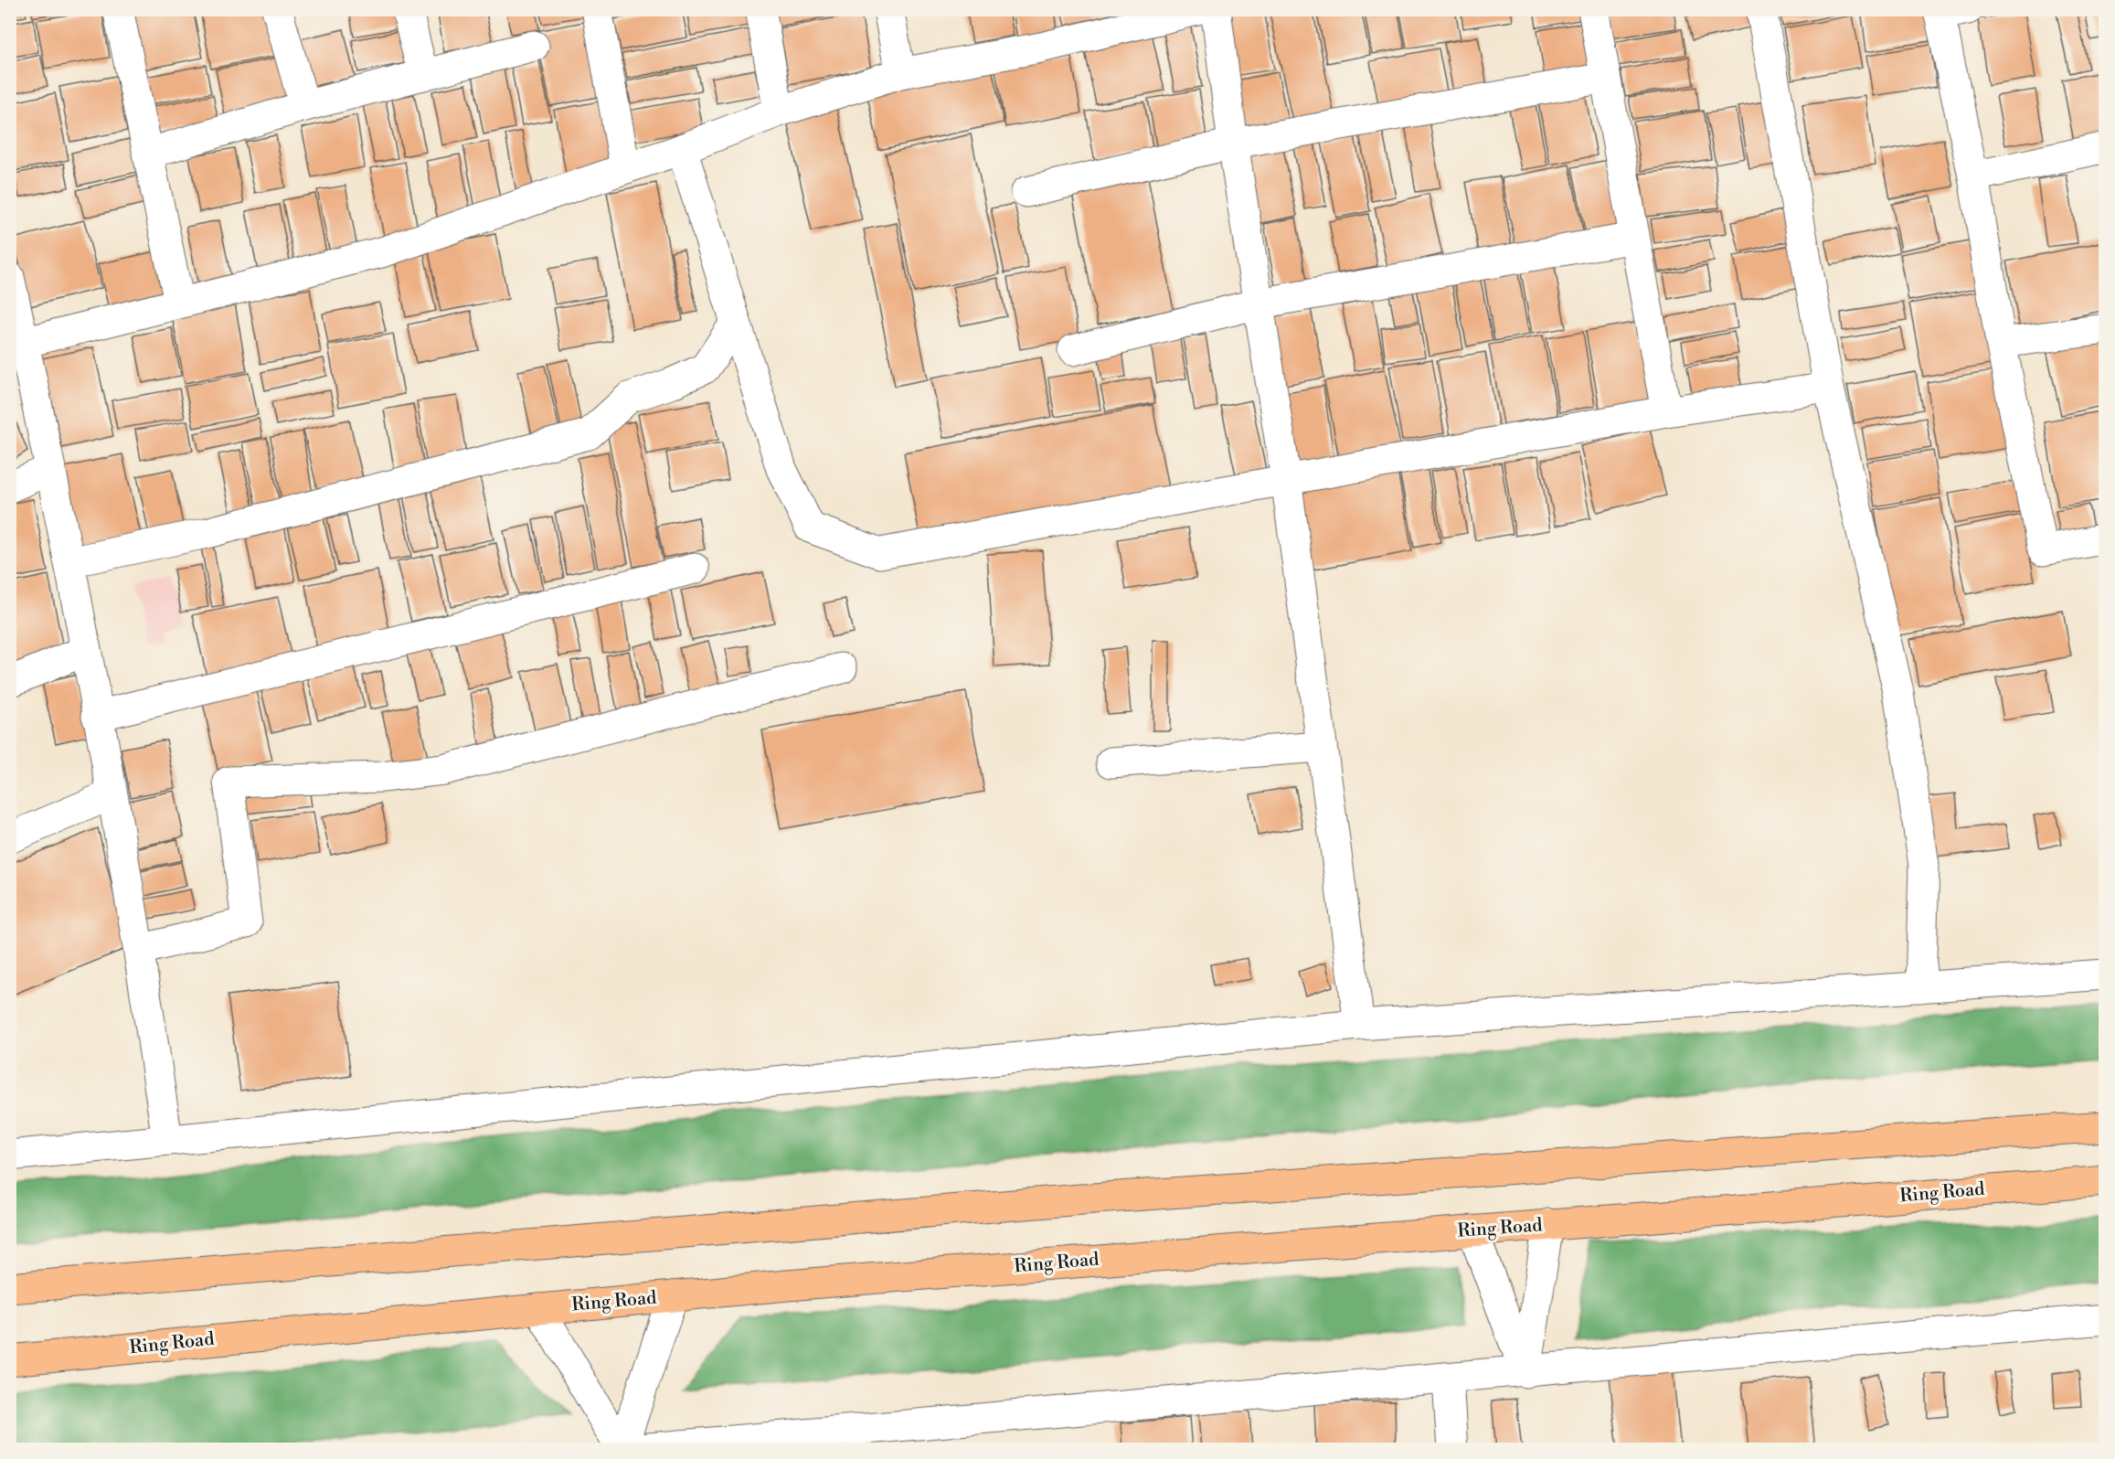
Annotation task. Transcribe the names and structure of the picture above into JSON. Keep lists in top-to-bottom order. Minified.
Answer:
{"streets":{"main road":["Ring Road"]}}
